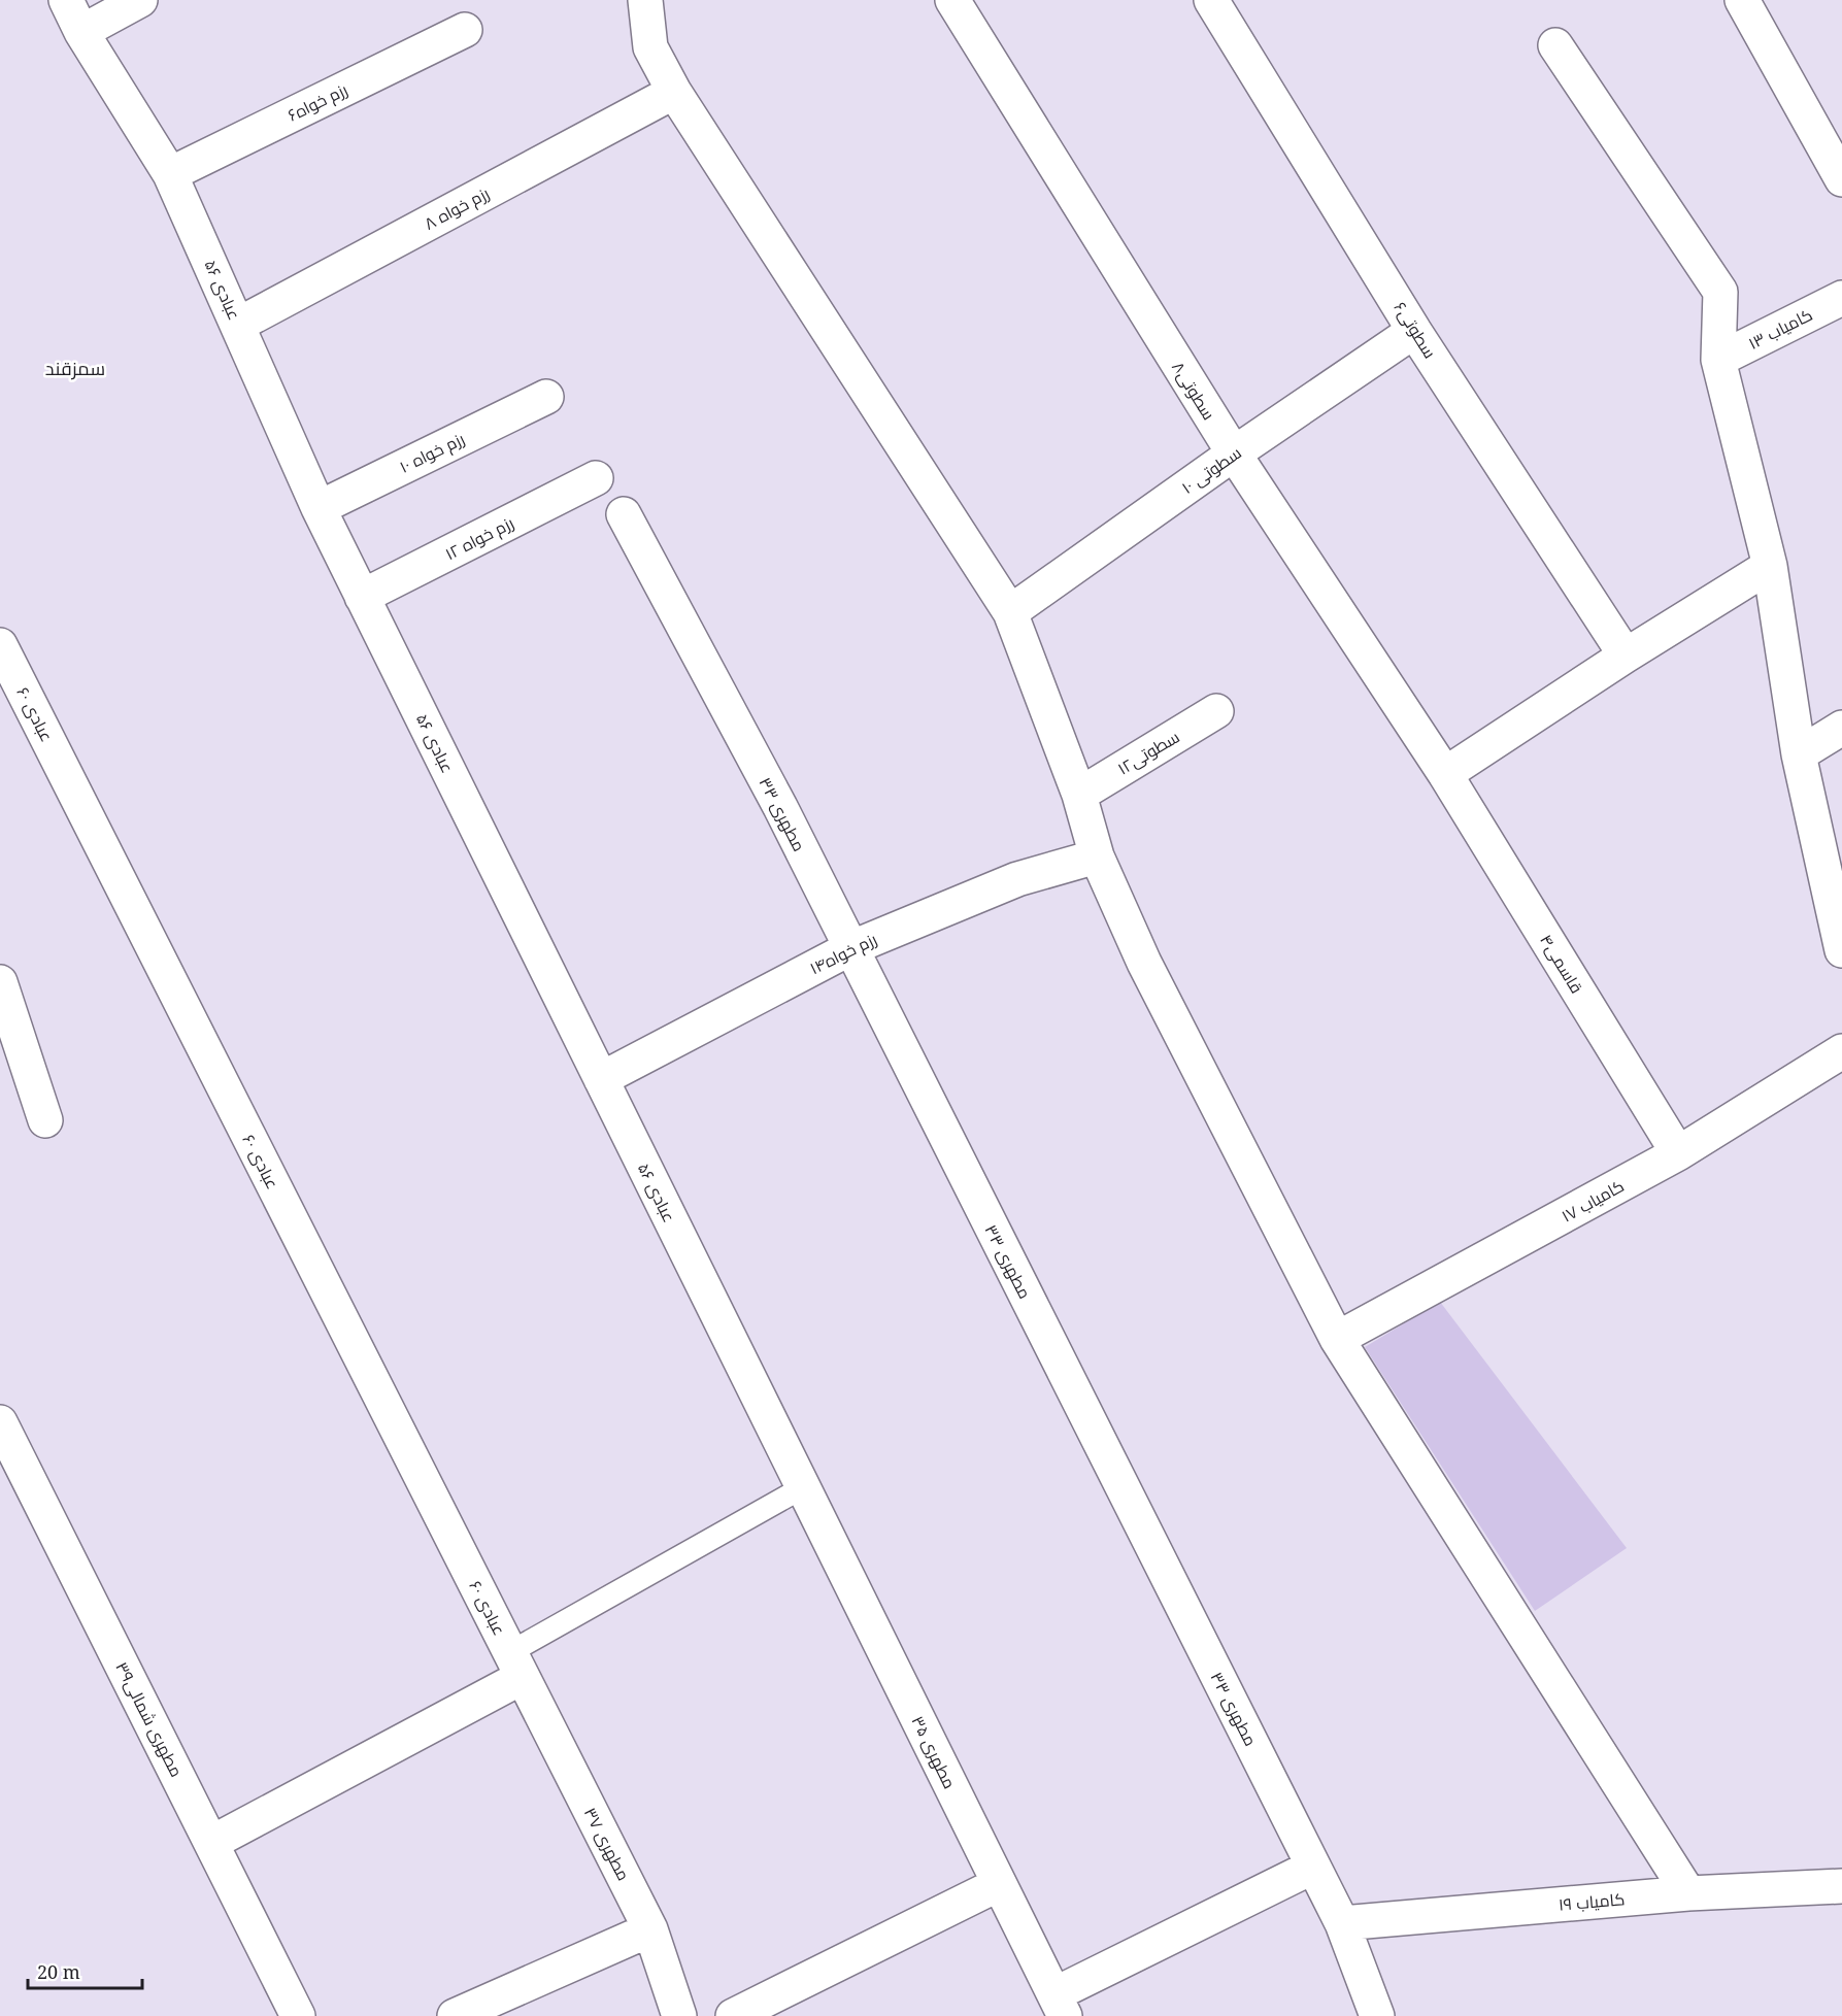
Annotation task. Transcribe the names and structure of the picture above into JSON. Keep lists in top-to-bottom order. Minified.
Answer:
{"streets":{"street":["رزم خواه۶","رزم خواه ۸","عبادی ۵۶","کامیاب ۱۳","سطوتی۶","سطوتی۸","رزم خواه ۱۰","سطوتی ۱۰","رزم خواه ۱۲","عبادی ۶۰","سطوتی۱۲","مطهری ۳۳","رزم خواه۱۴","قاسمی۴","کامیاب ۱۷","مطهری شمالی۳۹","مطهری ۳۵","مطهری ۳۷","کامیاب ۱۹"]},"crossings":[["رزم خواه۶","عبادی ۵۶"],["رزم خواه ۸","عبادی ۵۶"],["عبادی ۵۶","رزم خواه ۱۰"],["عبادی ۵۶","رزم خواه ۱۲"],["عبادی ۵۶","رزم خواه۱۴"],["عبادی ۵۶","مطهری ۳۵"],["سطوتی۶","سطوتی ۱۰"],["سطوتی۸","سطوتی ۱۰"],["سطوتی۸","قاسمی۴"],["عبادی ۶۰","مطهری ۳۷"],["مطهری ۳۳","رزم خواه۱۴"],["مطهری ۳۳","کامیاب ۱۹"],["قاسمی۴","کامیاب ۱۷"]],"districts":["سمزقند"],"scale_bar":"20 m"}
